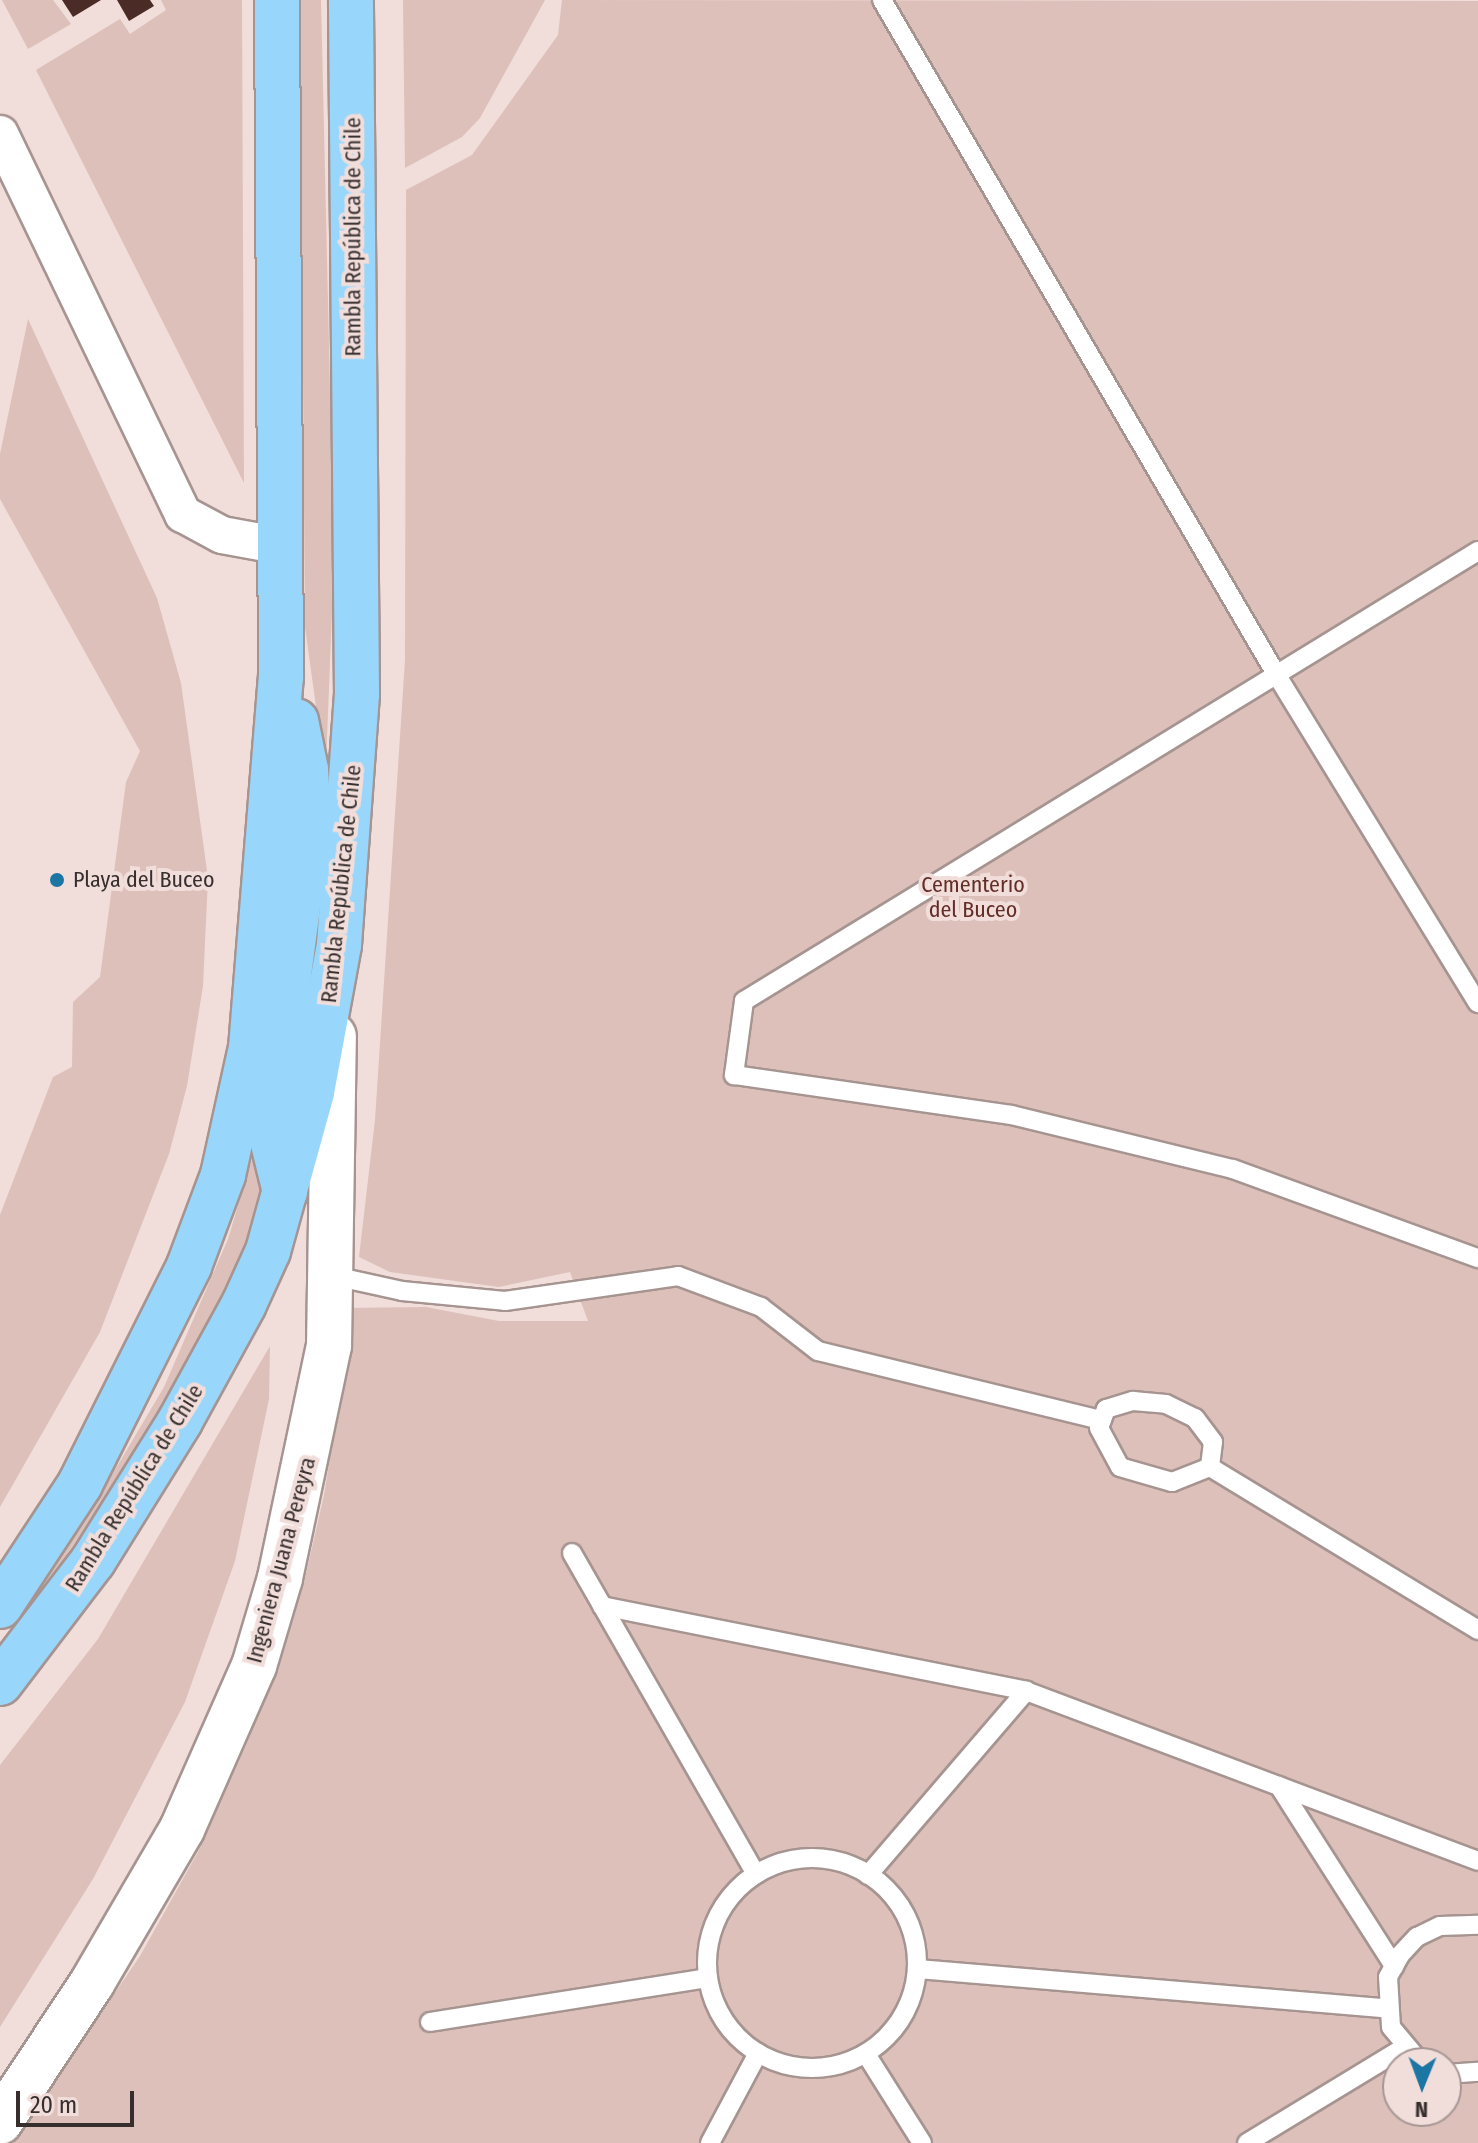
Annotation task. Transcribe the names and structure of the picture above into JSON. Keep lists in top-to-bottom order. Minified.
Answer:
{"streets":{"main road":["Rambla República de Chile","Ingeniera Juana Pereyra"]},"crossings":[["Rambla República de Chile","Ingeniera Juana Pereyra"]],"parks":["Cementerio del Buceo"],"places":["Playa del Buceo"],"scale_bar":"20 m","north":"bottom"}
